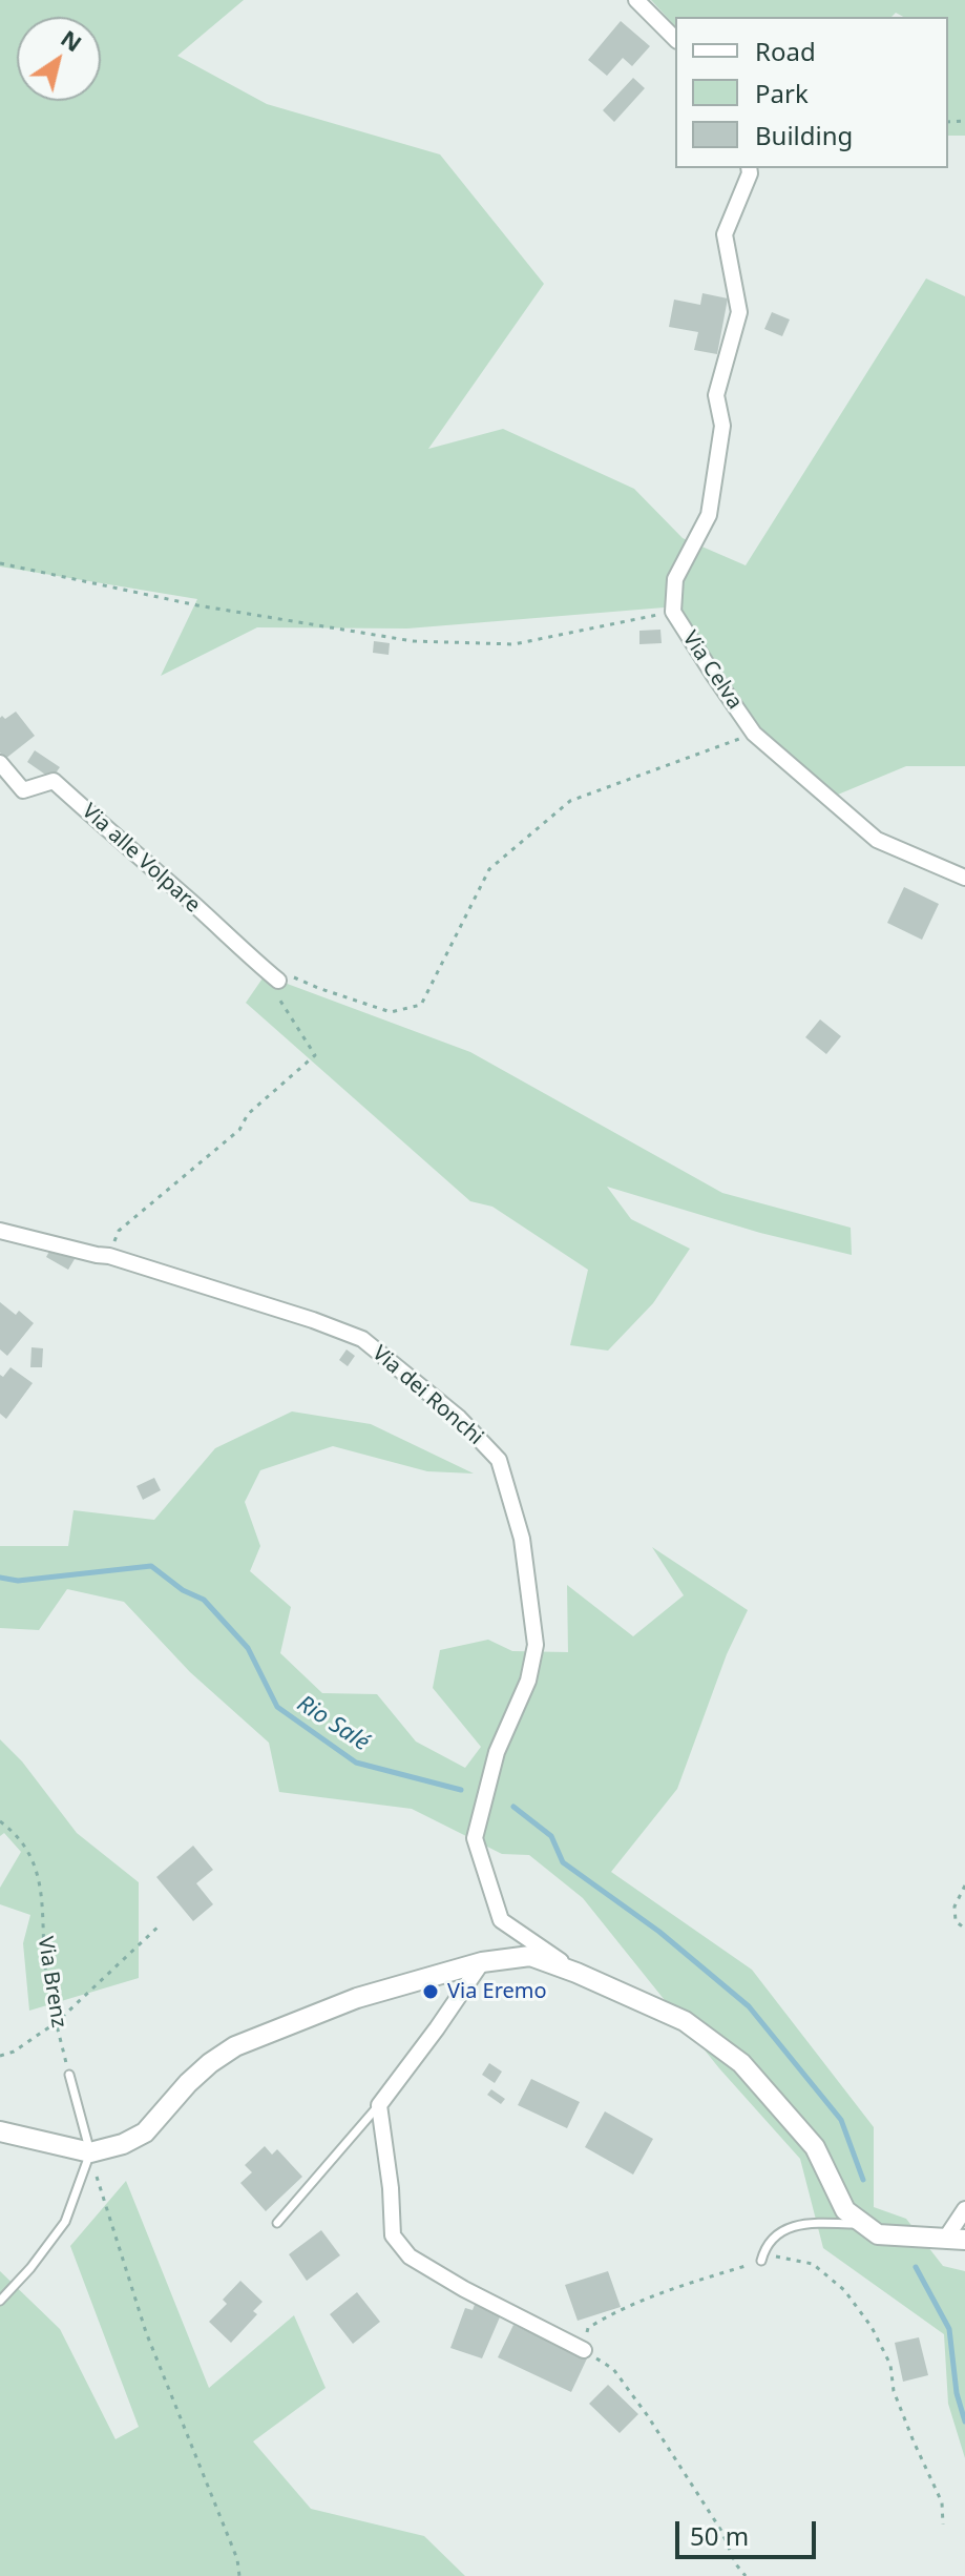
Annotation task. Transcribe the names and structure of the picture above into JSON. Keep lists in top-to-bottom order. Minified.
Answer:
{"streets":{"street":["Via Celva","Via alle Volpare","Via dei Ronchi"],"path":["Via Brenz"]},"water":["Rio Salé"],"places":["Via Eremo"],"legend":["Road","Park","Building"],"scale_bar":"50 m","north":"top right"}
